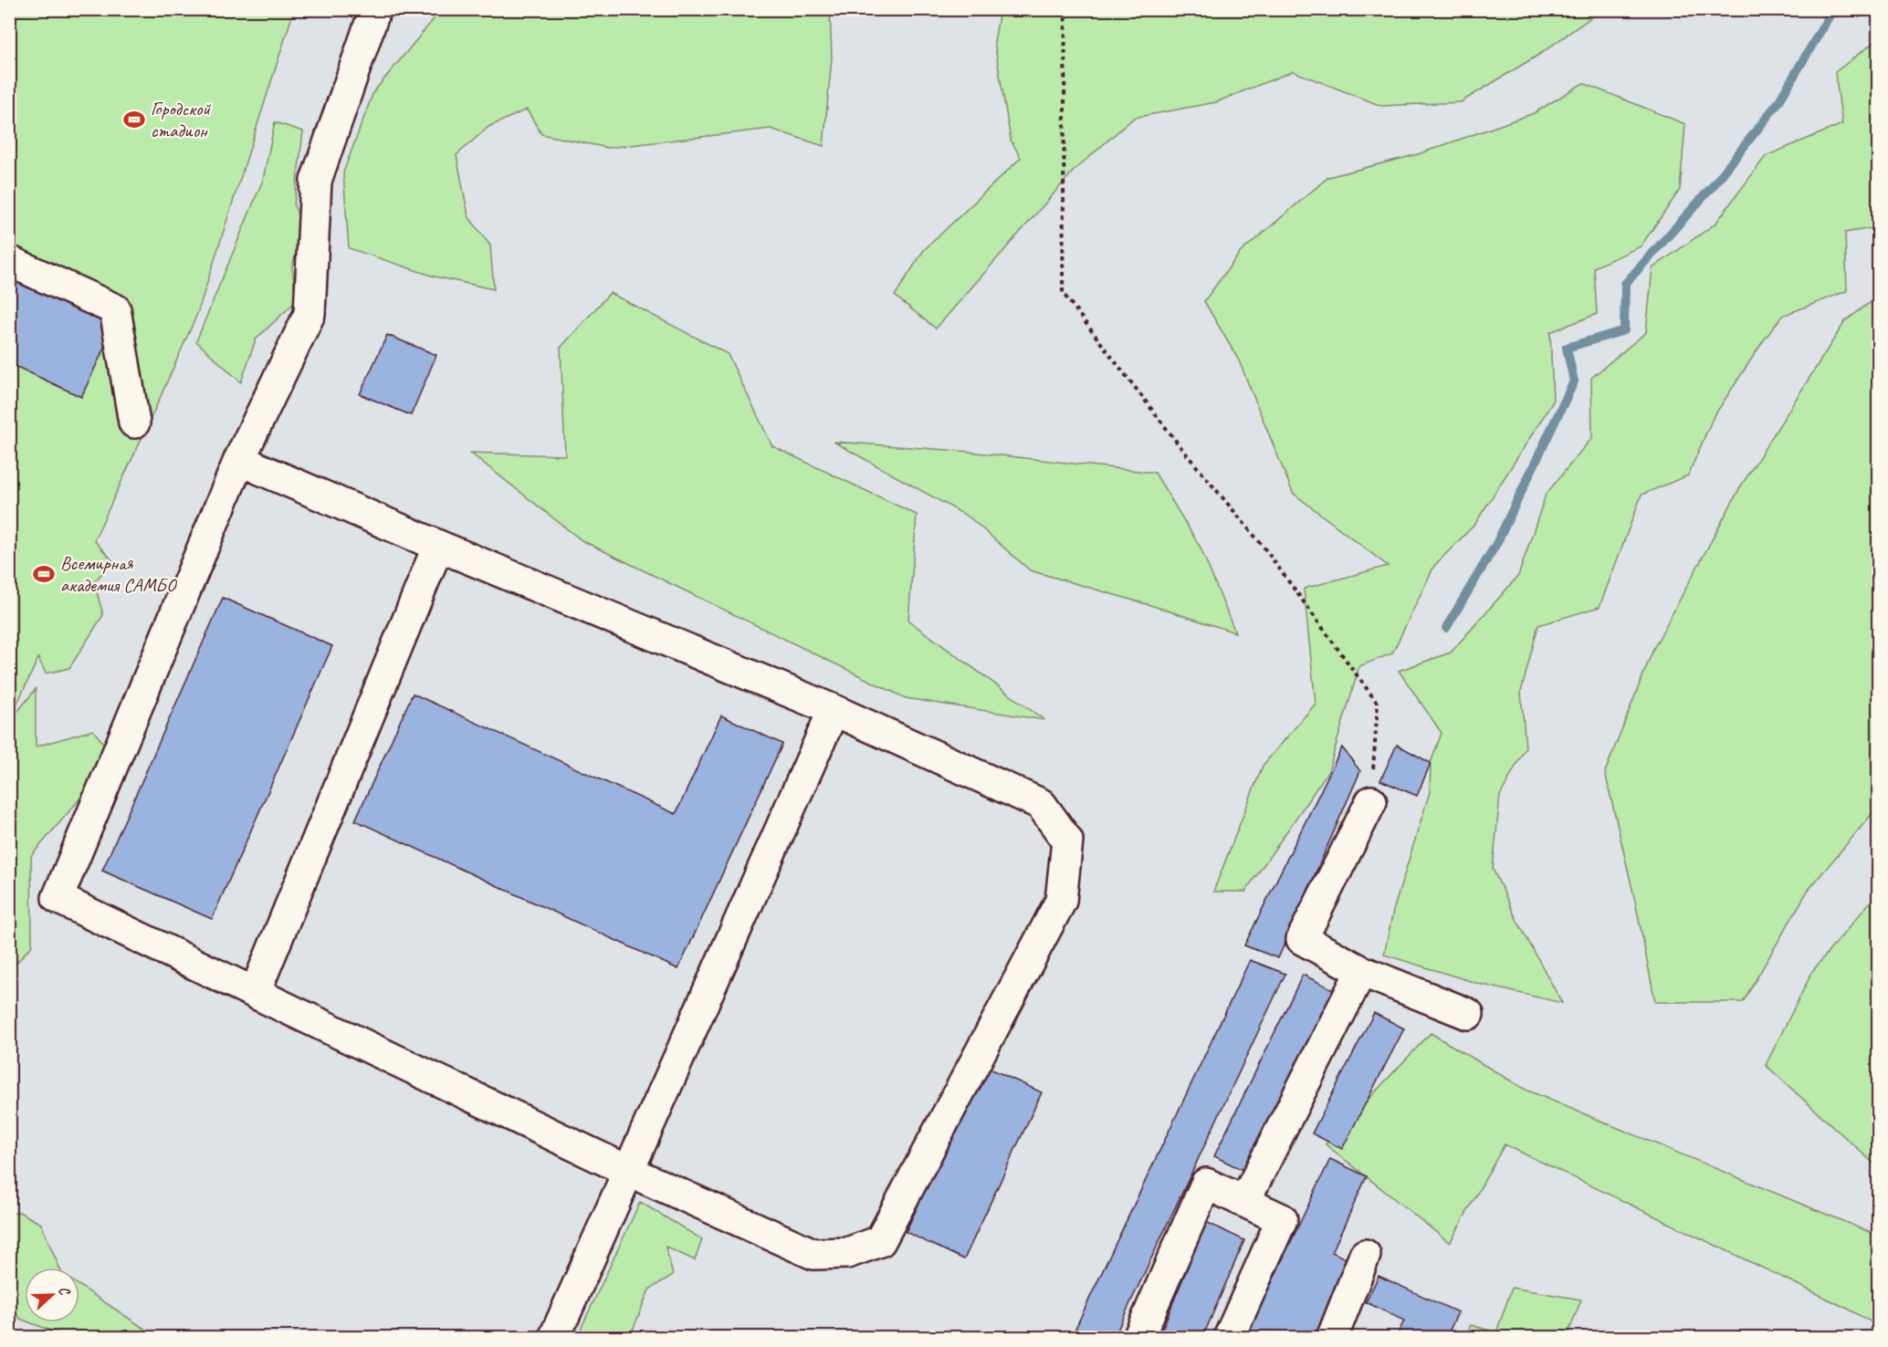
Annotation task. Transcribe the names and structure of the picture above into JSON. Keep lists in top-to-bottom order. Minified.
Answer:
{"places":{"sports":["Городской стадион","Всемирная академия САМБО"]},"north":"right"}
